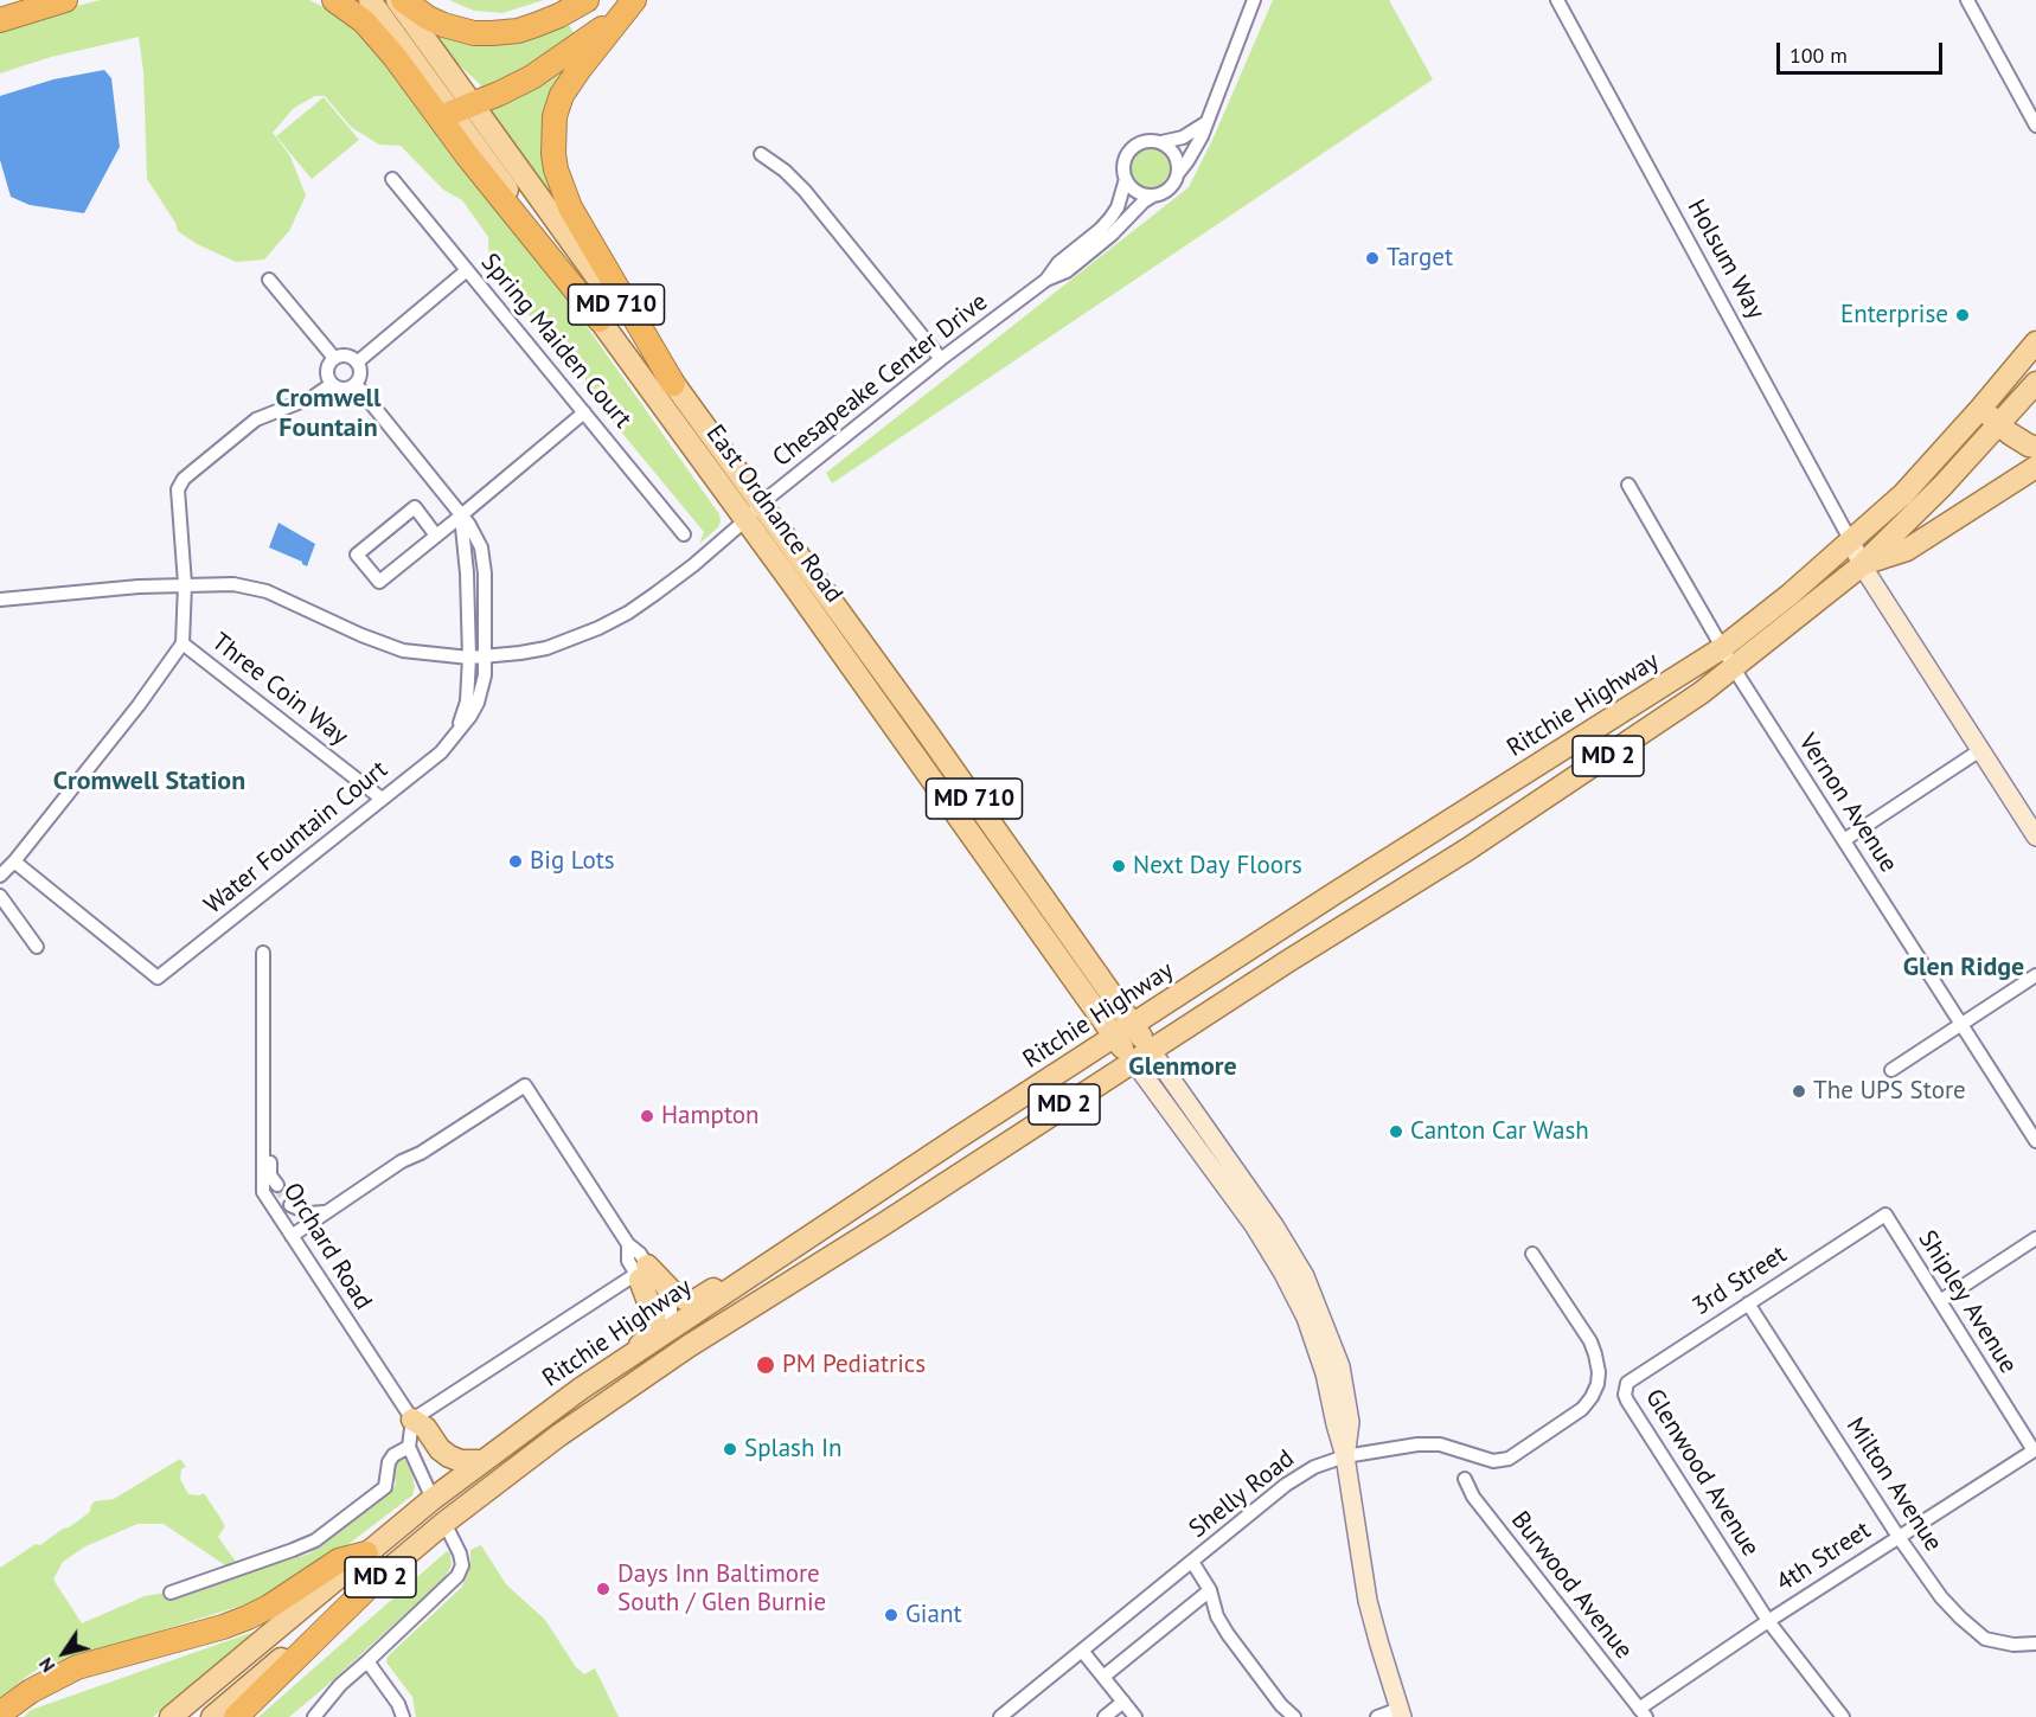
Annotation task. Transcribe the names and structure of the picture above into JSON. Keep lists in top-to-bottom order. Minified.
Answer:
{"streets":{"main road":["MD 710","East Ordnance Road","Ritchie Highway","MD 2"],"street":["Holsum Way","Spring Maiden Court","Chesapeake Center Drive","Three Coin Way","Vernon Avenue","Water Fountain Court","Orchard Road","3rd Street","Shipley Avenue","Glenwood Avenue","Milton Avenue","Shelly Road","4th Street","Burwood Avenue"]},"crossings":[["Holsum Way","Ritchie Highway"],["Chesapeake Center Drive","East Ordnance Road"],["Chesapeake Center Drive","Water Fountain Court"],["East Ordnance Road","Ritchie Highway"],["Three Coin Way","Water Fountain Court"],["Ritchie Highway","Vernon Avenue"],["3rd Street","Shipley Avenue"],["3rd Street","Glenwood Avenue"],["3rd Street","Milton Avenue"],["Shipley Avenue","4th Street"],["Glenwood Avenue","4th Street"],["Milton Avenue","4th Street"],["4th Street","Burwood Avenue"]],"districts":["Cromwell Fountain","Cromwell Station","Glen Ridge","Glenmore"],"places":["Target","Enterprise","Big Lots","Next Day Floors","The UPS Store","Hampton","Canton Car Wash","PM Pediatrics","Splash In","Days Inn Baltimore South / Glen Burnie","Giant"],"scale_bar":"100 m","north":"bottom left"}
